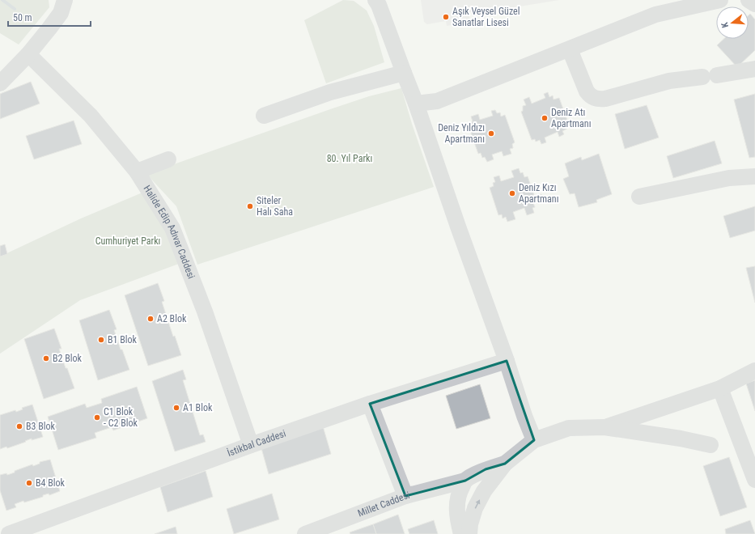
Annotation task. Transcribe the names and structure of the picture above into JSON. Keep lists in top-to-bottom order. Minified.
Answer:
{"streets":{"street":["Halide Edip Adıvar Caddesi","İstikbal Caddesi","Millet Caddesi"]},"crossings":[["Halide Edip Adıvar Caddesi","İstikbal Caddesi"]],"parks":["80. Yıl Parkı","Cumhuriyet Parkı"],"places":["Aşık Veysel Güzel Sanatlar Lisesi","Deniz Atı Apartmanı","Deniz Yıldızı Apartmanı","Deniz Kızı Apartmanı","Siteler Halı Saha","A2 Blok","B1 Blok","B2 Blok","A1 Blok","C1 Blok - C2 Blok","B3 Blok","B4 Blok"],"scale_bar":"50 m","north":"left"}
